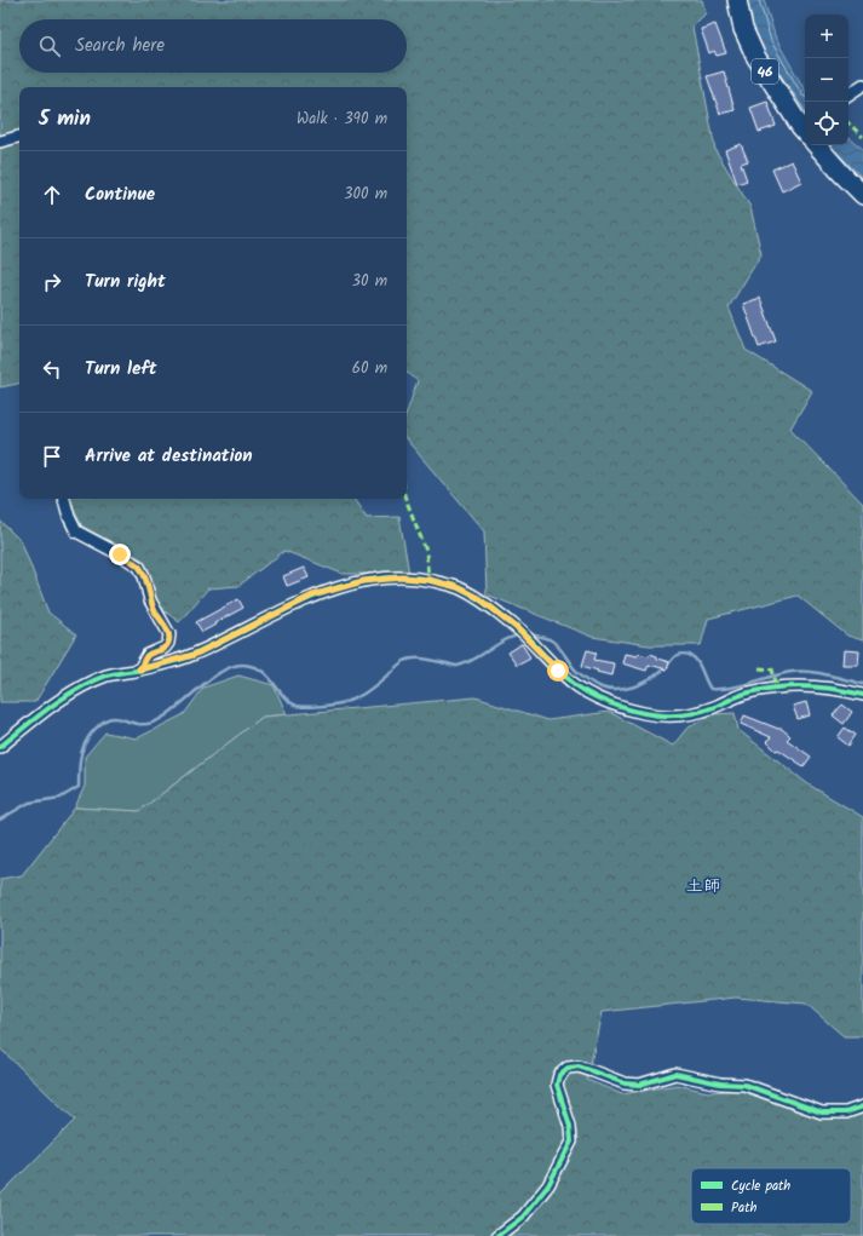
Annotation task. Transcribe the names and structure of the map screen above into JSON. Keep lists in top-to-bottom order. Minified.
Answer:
{"streets":{"main road":["46"]},"districts":["土師"],"legend":["Cycle path","Path"],"page":{"map_buttons":["+","−"],"search":"Search here","heading":["5 min","Walk · 390 m"],"list":[["Continue","300 m"],["Turn right","30 m"],["Turn left","60 m"],"Arrive at destination"]}}
